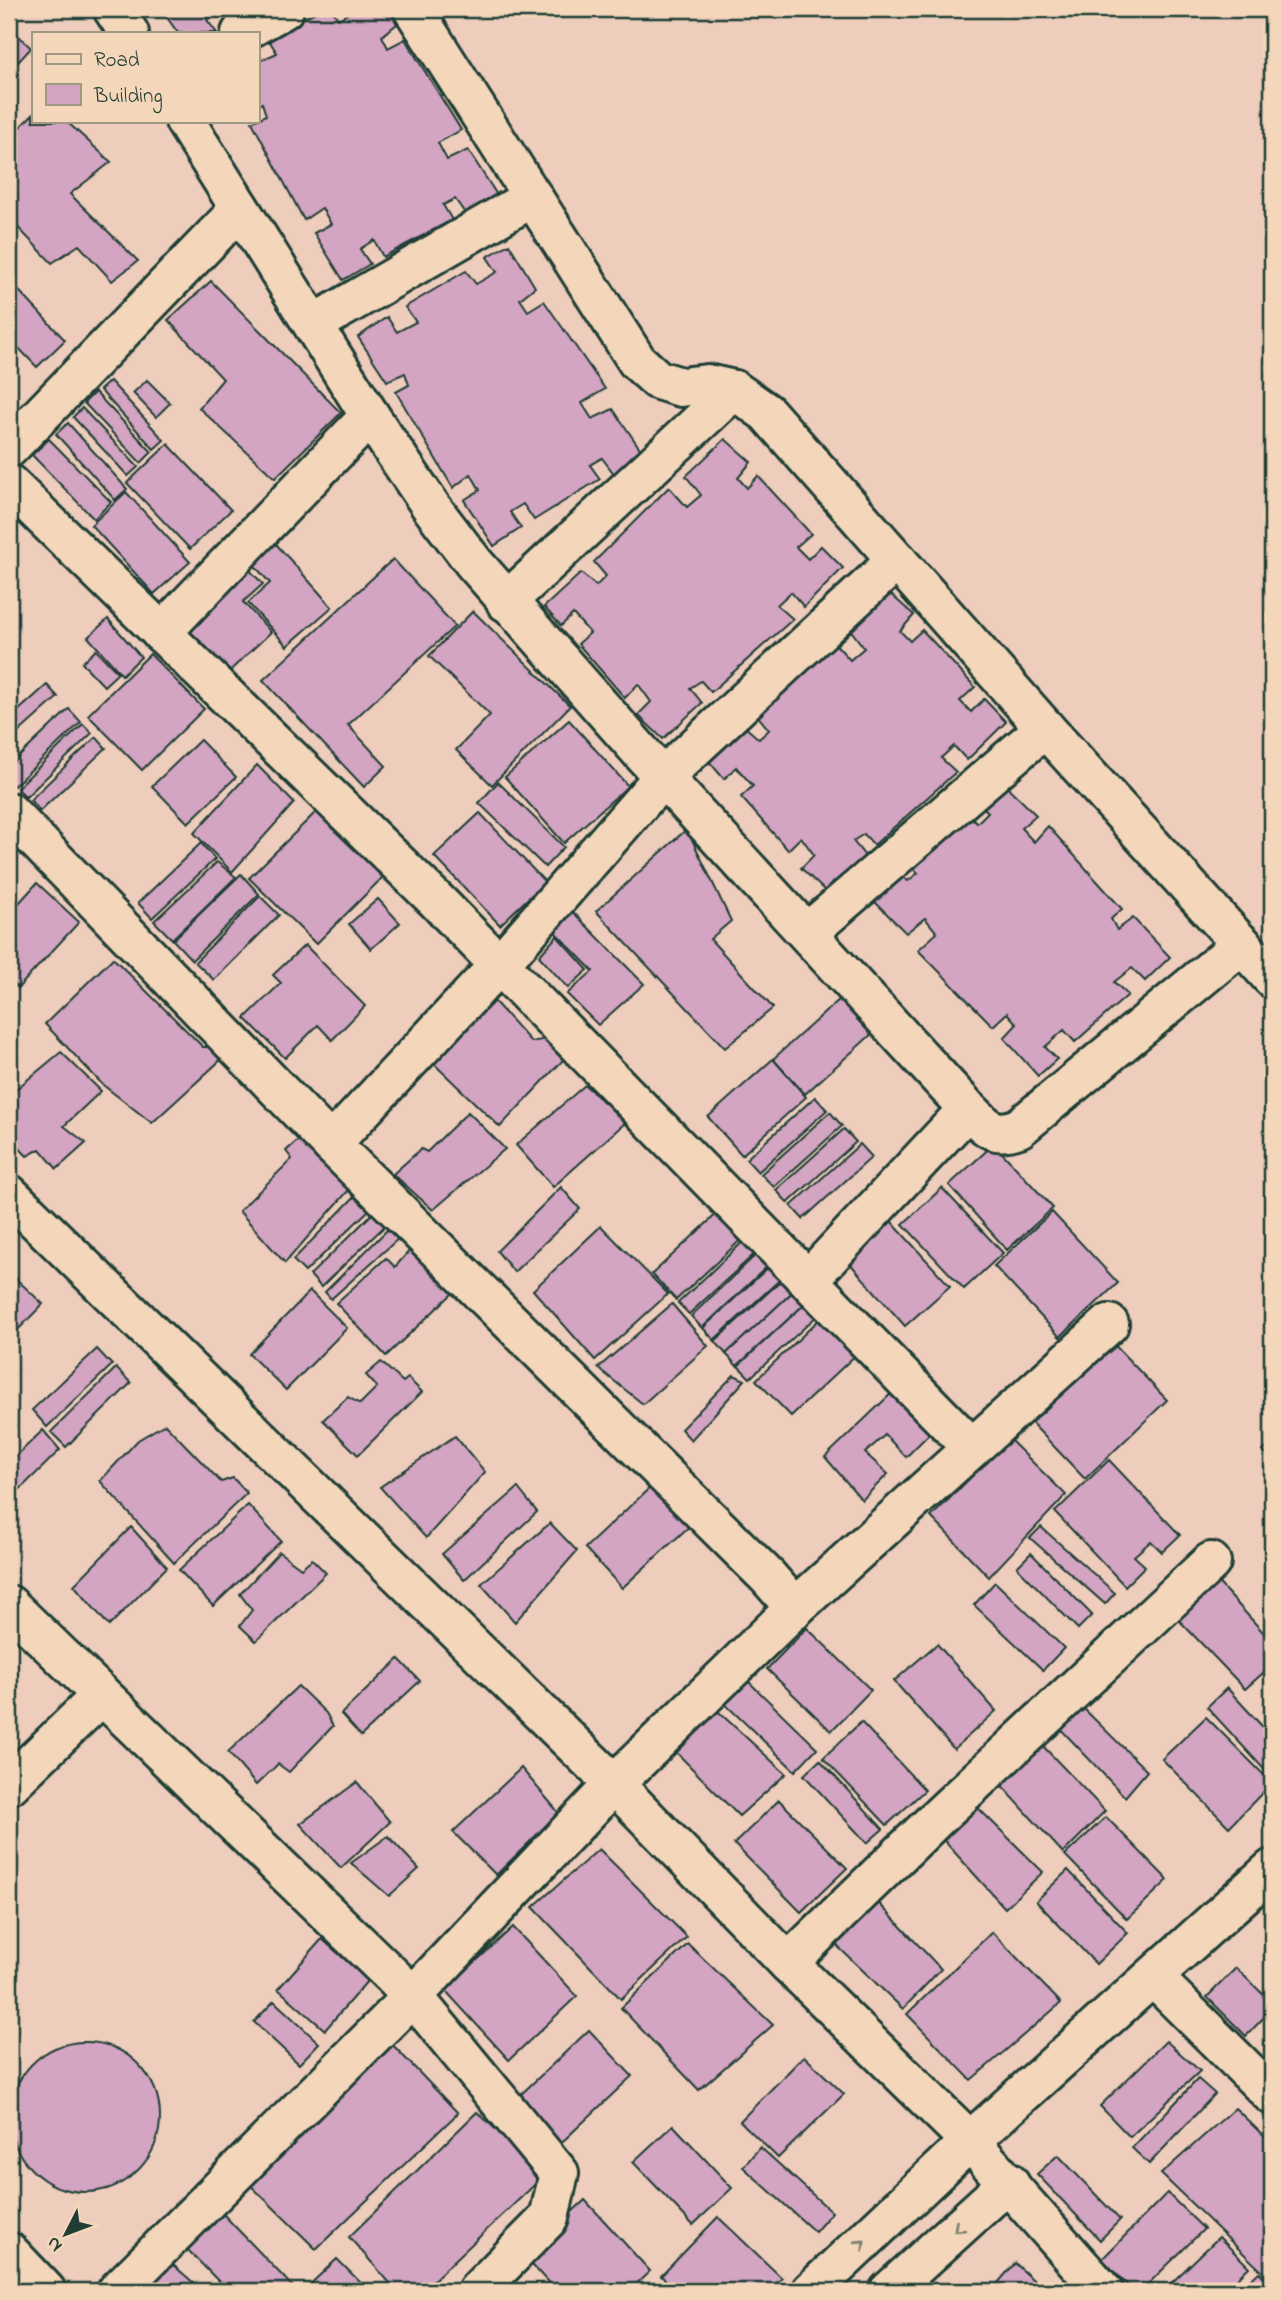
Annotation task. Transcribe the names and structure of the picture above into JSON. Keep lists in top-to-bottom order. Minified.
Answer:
{"legend":["Road","Building"],"north":"bottom left"}
